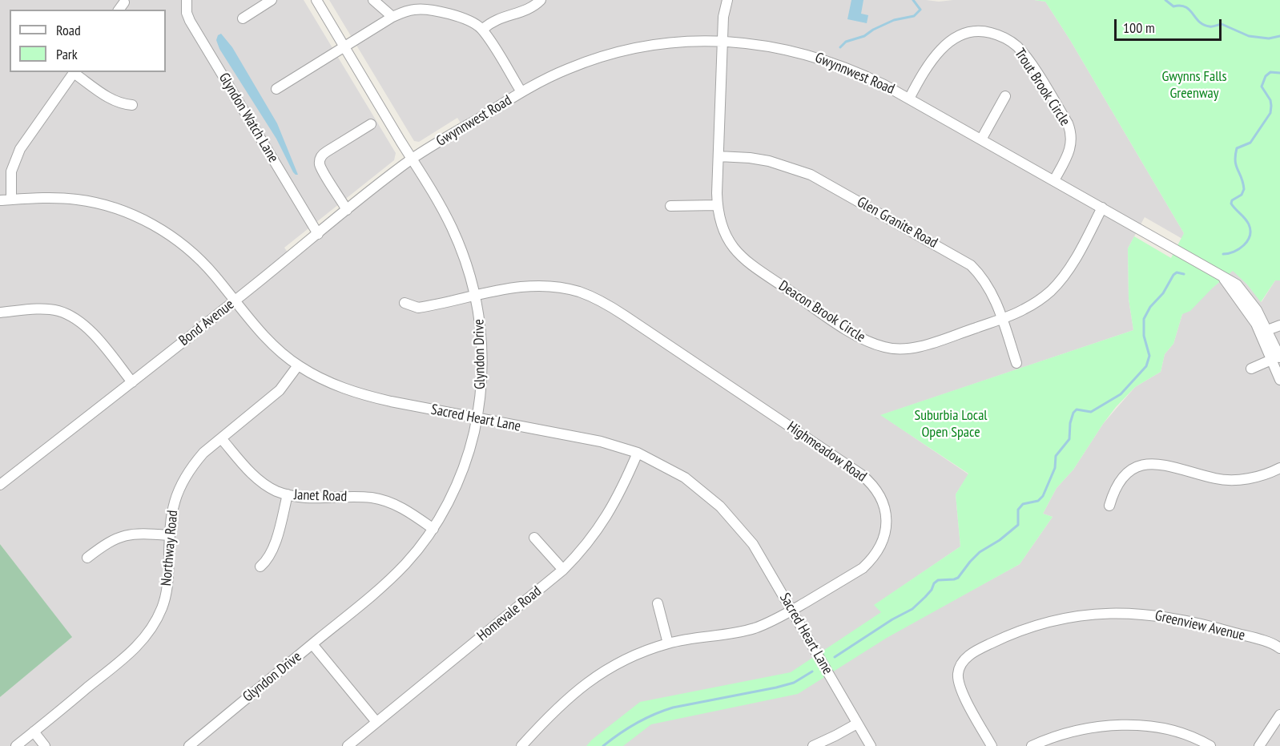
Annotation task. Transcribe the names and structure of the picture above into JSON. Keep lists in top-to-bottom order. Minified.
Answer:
{"streets":{"street":["Gwynnwest Road","Trout Brook Circle","Glyndon Watch Lane","Glen Granite Road","Deacon Brook Circle","Bond Avenue","Glyndon Drive","Sacred Heart Lane","Highmeadow Road","Janet Road","Northway Road","Homevale Road","Greenview Avenue"]},"crossings":[["Gwynnwest Road","Trout Brook Circle"],["Gwynnwest Road","Deacon Brook Circle"],["Gwynnwest Road","Bond Avenue"],["Gwynnwest Road","Glyndon Drive"],["Glyndon Watch Lane","Bond Avenue"],["Glen Granite Road","Deacon Brook Circle"],["Bond Avenue","Glyndon Drive"],["Bond Avenue","Sacred Heart Lane"],["Glyndon Drive","Sacred Heart Lane"],["Glyndon Drive","Highmeadow Road"],["Glyndon Drive","Janet Road"],["Sacred Heart Lane","Highmeadow Road"],["Sacred Heart Lane","Northway Road"],["Sacred Heart Lane","Homevale Road"],["Janet Road","Northway Road"]],"parks":["Gwynns Falls Greenway","Suburbia Local Open Space"],"legend":["Road","Park"],"scale_bar":"100 m"}
